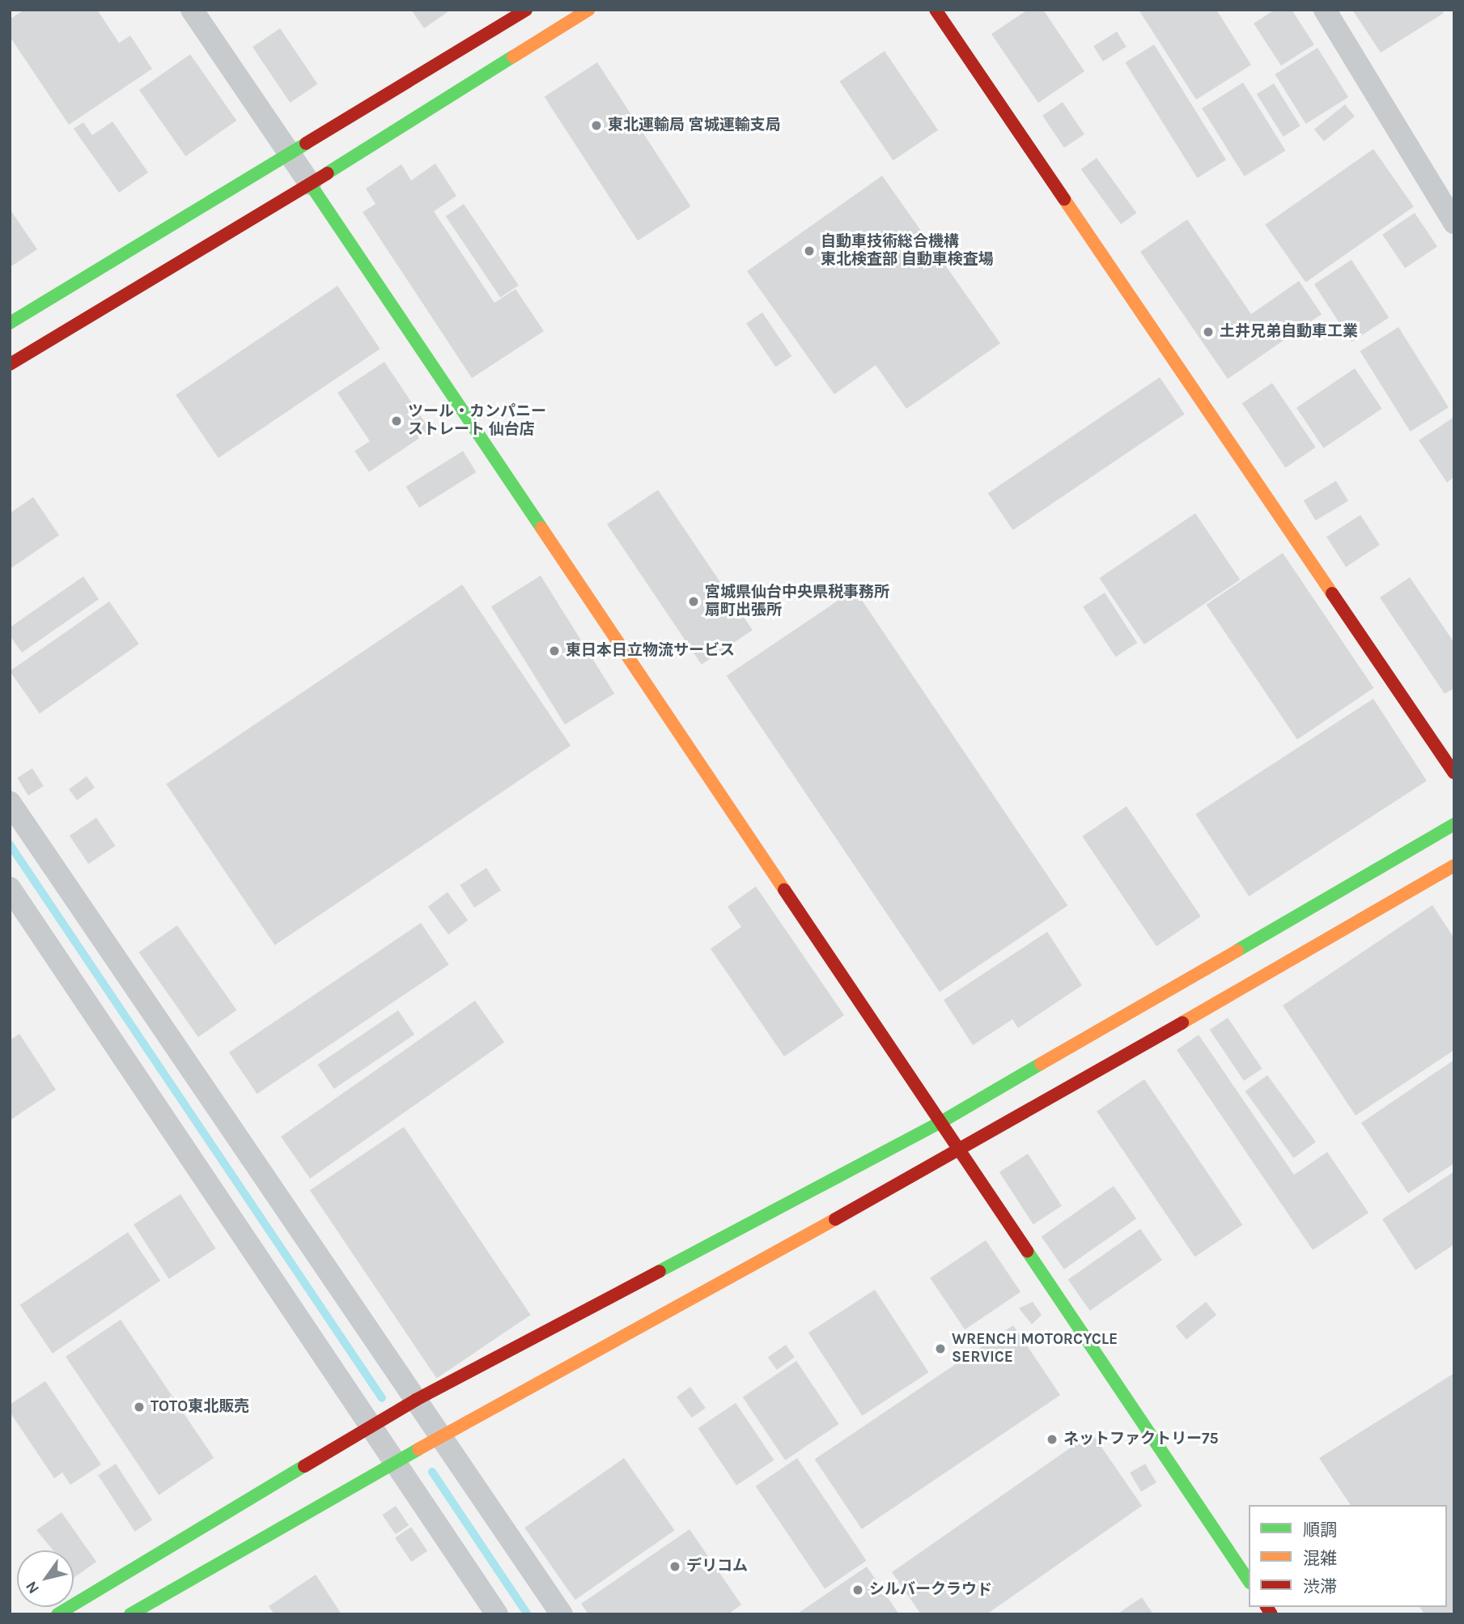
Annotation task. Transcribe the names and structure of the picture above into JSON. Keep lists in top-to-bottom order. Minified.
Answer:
{"places":["東北運輸局 宮城運輸支局","自動車技術総合機構 東北検査部 自動車検査場","土井兄弟自動車工業","ツール・カンパニー ストレート 仙台店","宮城県仙台中央県税事務所 扇町出張所","東日本日立物流サービス","WRENCH MOTORCYCLE SERVICE","TOTO東北販売","ネットファクトリー75","デリコム","シルバークラウド"],"legend":["順調","混雑","渋滞"],"north":"bottom left"}
